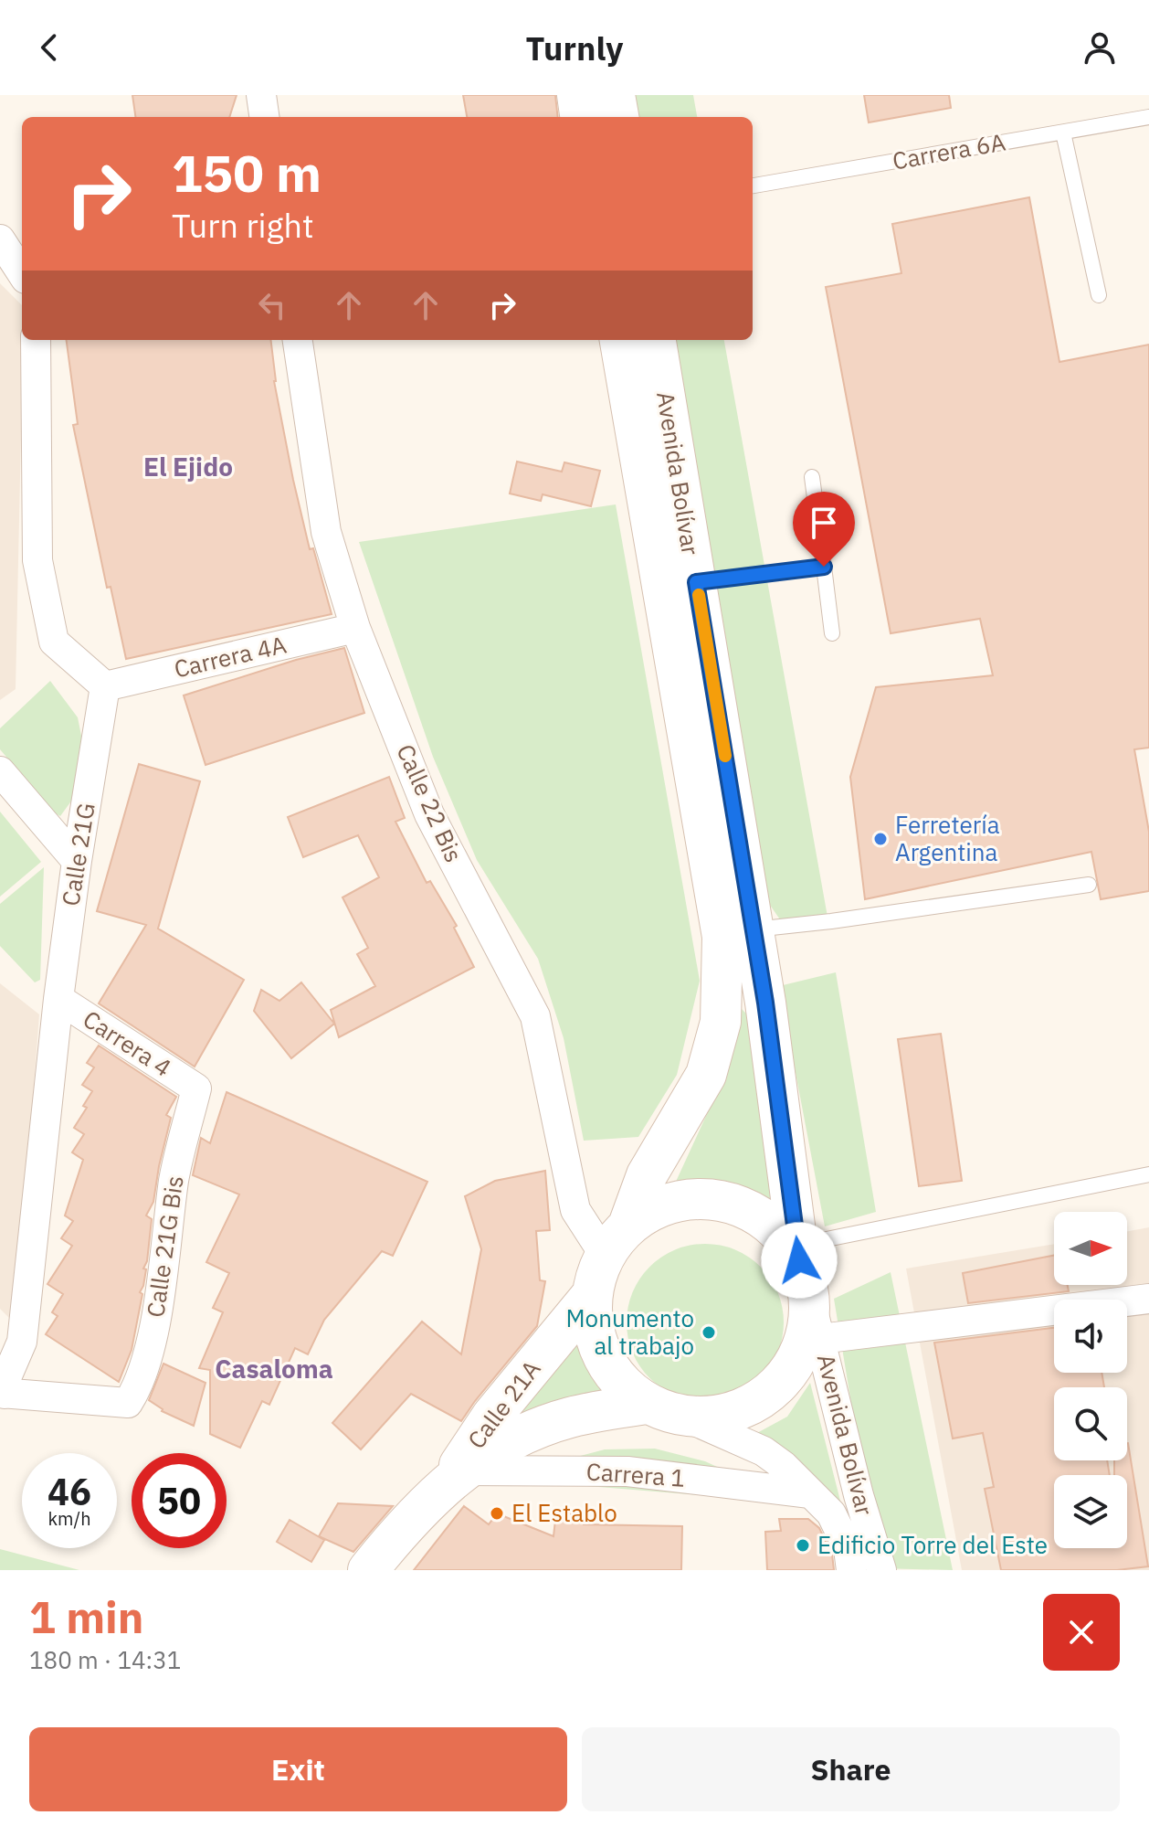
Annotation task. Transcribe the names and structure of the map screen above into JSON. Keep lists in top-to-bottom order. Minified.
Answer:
{"streets":{"main road":["Avenida Bolívar","Calle 21A"],"street":["Carrera 4A","Calle 22 Bis","Calle 21G","Carrera 4","Calle 21G Bis","Carrera 1"],"lane":["Carrera 6A"]},"crossings":[["Avenida Bolívar","Calle 22 Bis"],["Avenida Bolívar","Calle 21A"],["Carrera 4A","Calle 22 Bis"],["Carrera 4A","Calle 21G"],["Calle 22 Bis","Calle 21A"],["Calle 21G","Carrera 4"],["Calle 21G","Calle 21G Bis"],["Carrera 4","Calle 21G Bis"],["Calle 21A","Carrera 1"]],"districts":["El Ejido","Casaloma"],"places":["Ferretería Argentina","Monumento al trabajo","El Establo","Edificio Torre del Este"],"north":"right","page":{"header":"Turnly","turn":["150 m","Turn right"],"speed":"46 km/h","limit":"50","heading":["1 min","180 m · 14:31"],"buttons":["Exit","Share"]}}
